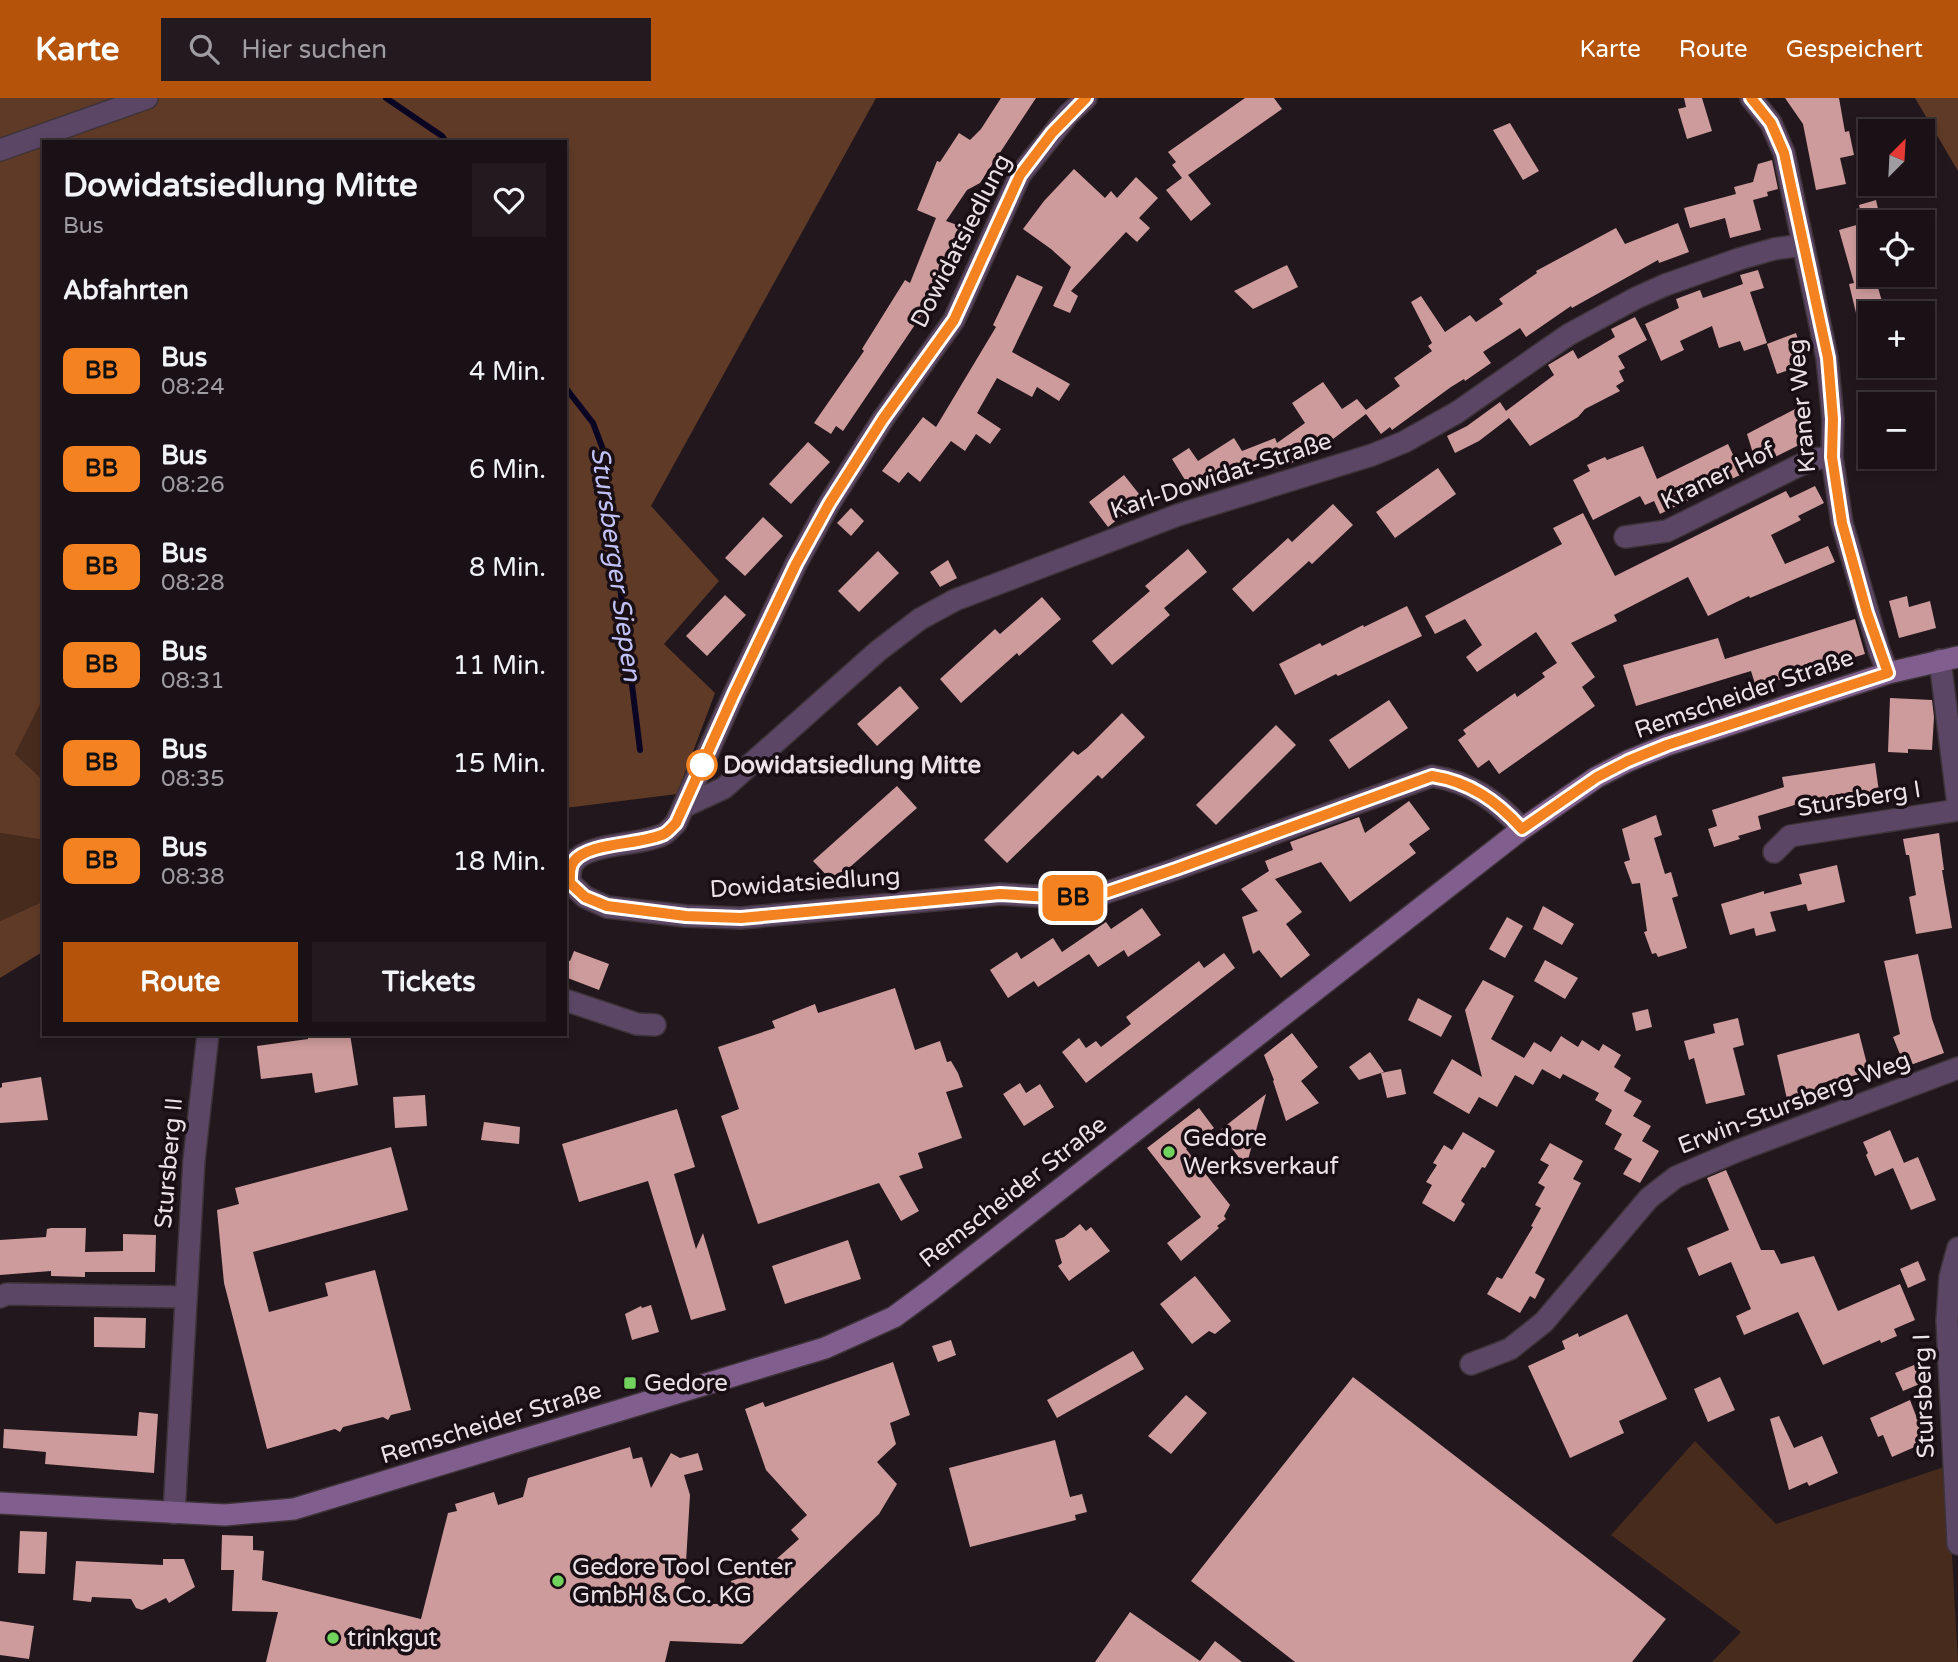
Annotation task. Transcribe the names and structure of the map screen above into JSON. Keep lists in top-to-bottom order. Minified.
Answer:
{"streets":{"main road":["Remscheider Straße"],"street":["Dowidatsiedlung","Kraner Weg","Karl-Dowidat-Straße","Kraner Hof","Stursberg I","Erwin-Stursberg-Weg","Stursberg II"]},"crossings":[["Dowidatsiedlung","Karl-Dowidat-Straße"],["Dowidatsiedlung","Remscheider Straße"],["Kraner Weg","Karl-Dowidat-Straße"],["Kraner Weg","Kraner Hof"],["Kraner Weg","Remscheider Straße"],["Remscheider Straße","Stursberg I"],["Remscheider Straße","Stursberg II"]],"water":["Stursberger Siepen"],"places":{"other":["Dowidatsiedlung Mitte","Gedore Werksverkauf","Gedore Tool Center GmbH & Co. KG","trinkgut"],"transit":["Gedore"]},"lines":["bus line BB"],"north":"top right","page":{"header":"Karte","search":"Hier suchen","nav":["Karte","Route","Gespeichert"],"on_map":"BB","map_buttons":["+","−"],"heading":[["Dowidatsiedlung Mitte","Bus"],"Abfahrten"],"list":[{"mark":"BB","name":"Bus","note":"08:24","value":"4 Min."},{"mark":"BB","name":"Bus","note":"08:26","value":"6 Min."},{"mark":"BB","name":"Bus","note":"08:28","value":"8 Min."},{"mark":"BB","name":"Bus","note":"08:31","value":"11 Min."},{"mark":"BB","name":"Bus","note":"08:35","value":"15 Min."},{"mark":"BB","name":"Bus","note":"08:38","value":"18 Min."}],"buttons":["Route","Tickets"]}}
